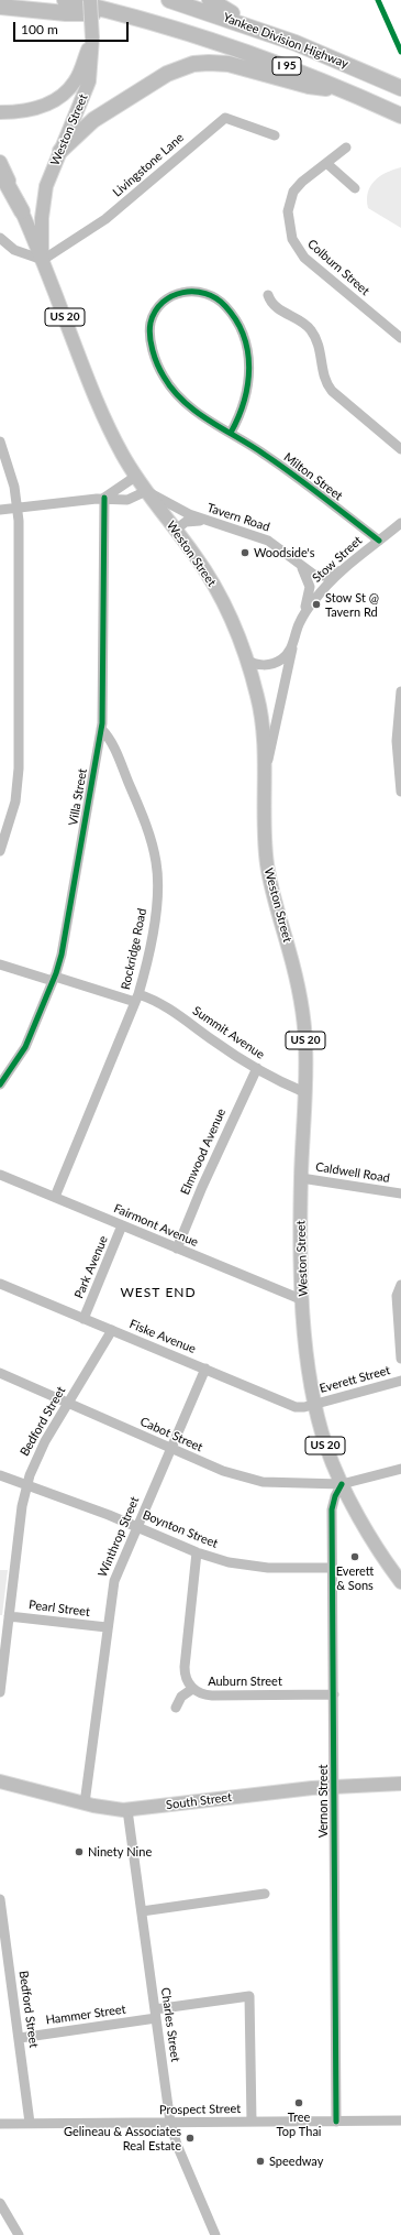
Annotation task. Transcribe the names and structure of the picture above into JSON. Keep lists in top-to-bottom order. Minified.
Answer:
{"streets":{"highway":["Yankee Division Highway","I 95"],"main road":["Weston Street","US 20","South Street"],"street":["Livingstone Lane","Colburn Street","Milton Street","Tavern Road","Stow Street","Villa Street","Rockridge Road","Summit Avenue","Elmwood Avenue","Caldwell Road","Fairmont Avenue","Park Avenue","Fiske Avenue","Everett Street","Bedford Street","Cabot Street","Boynton Street","Winthrop Street","Pearl Street","Auburn Street","Vernon Street","Hammer Street","Charles Street","Prospect Street"]},"crossings":[["Weston Street","Livingstone Lane"],["Weston Street","Tavern Road"],["Weston Street","Stow Street"],["Weston Street","Summit Avenue"],["Weston Street","Caldwell Road"],["Weston Street","Fairmont Avenue"],["Weston Street","Fiske Avenue"],["Weston Street","Everett Street"],["Weston Street","Cabot Street"],["Weston Street","Vernon Street"],["Milton Street","Stow Street"],["Tavern Road","Stow Street"],["Villa Street","Rockridge Road"],["Villa Street","Summit Avenue"],["Rockridge Road","Summit Avenue"],["Rockridge Road","Fairmont Avenue"],["Summit Avenue","Elmwood Avenue"],["Elmwood Avenue","Fairmont Avenue"],["Fairmont Avenue","Park Avenue"],["Park Avenue","Fiske Avenue"],["Fiske Avenue","Everett Street"],["Fiske Avenue","Bedford Street"],["Fiske Avenue","Winthrop Street"],["Bedford Street","Cabot Street"],["Bedford Street","Boynton Street"],["Bedford Street","Pearl Street"],["Bedford Street","Hammer Street"],["Bedford Street","Prospect Street"],["Cabot Street","Winthrop Street"],["Cabot Street","Vernon Street"],["Boynton Street","Winthrop Street"],["Boynton Street","Auburn Street"],["Boynton Street","Vernon Street"],["Winthrop Street","Pearl Street"],["Winthrop Street","South Street"],["Auburn Street","Vernon Street"],["South Street","Vernon Street"],["South Street","Charles Street"],["Vernon Street","Prospect Street"],["Hammer Street","Charles Street"],["Hammer Street","Prospect Street"],["Charles Street","Prospect Street"]],"districts":["WEST END"],"places":["Woodside's","Stow St @ Tavern Rd","Everett & Sons","Ninety Nine","Tree Top Thai","Gelineau & Associates Real Estate","Speedway"],"scale_bar":"100 m"}
